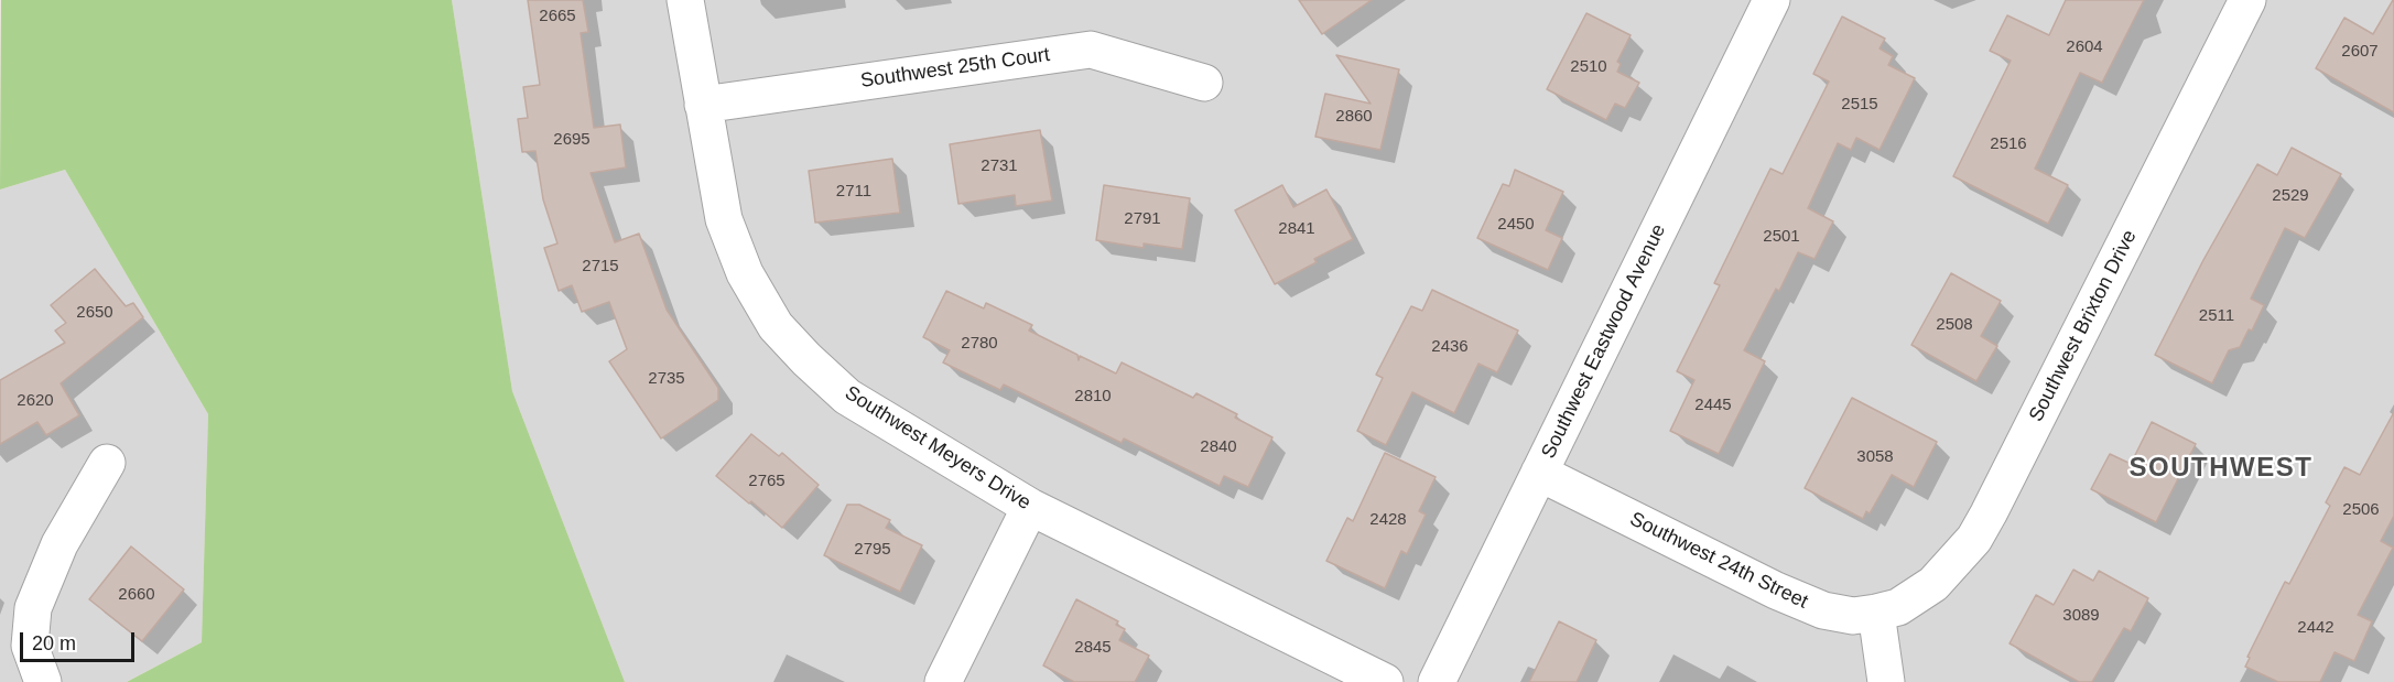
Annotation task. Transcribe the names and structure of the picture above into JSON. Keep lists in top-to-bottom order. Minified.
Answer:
{"streets":{"street":["Southwest 25th Court","Southwest Brixton Drive","Southwest Eastwood Avenue","Southwest Meyers Drive","Southwest 24th Street"]},"crossings":[["Southwest 25th Court","Southwest Meyers Drive"],["Southwest Brixton Drive","Southwest 24th Street"],["Southwest Eastwood Avenue","Southwest 24th Street"]],"districts":["SOUTHWEST"],"house_numbers":["2665","2604","2607","2510","2515","2860","2695","2516","2731","2711","2529","2791","2450","2841","2501","2715","2650","2511","2508","2780","2436","2735","2810","2620","2445","2840","3058","2765","2506","2428","2795","2660","3089","2442","2845"],"scale_bar":"20 m"}
